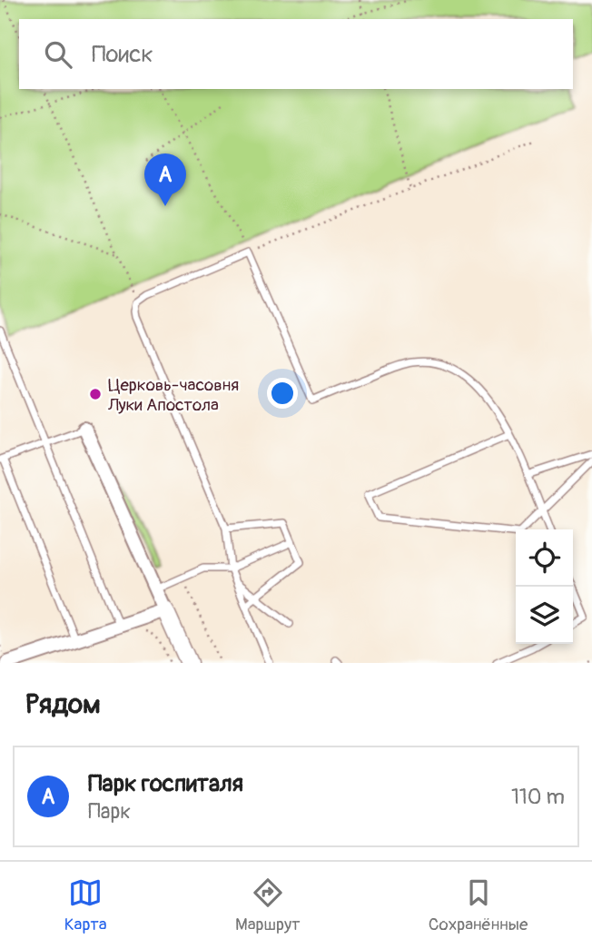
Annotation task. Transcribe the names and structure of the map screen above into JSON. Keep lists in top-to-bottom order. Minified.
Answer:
{"places":["Церковь-часовня Луки Апостола"],"page":{"search":"Поиск","pins":"A","heading":"Рядом","list":[{"mark":"A","name":"Парк госпиталя","note":"Парк","value":"110 m"}],"nav":["Карта","Маршрут","Сохранённые"]}}
